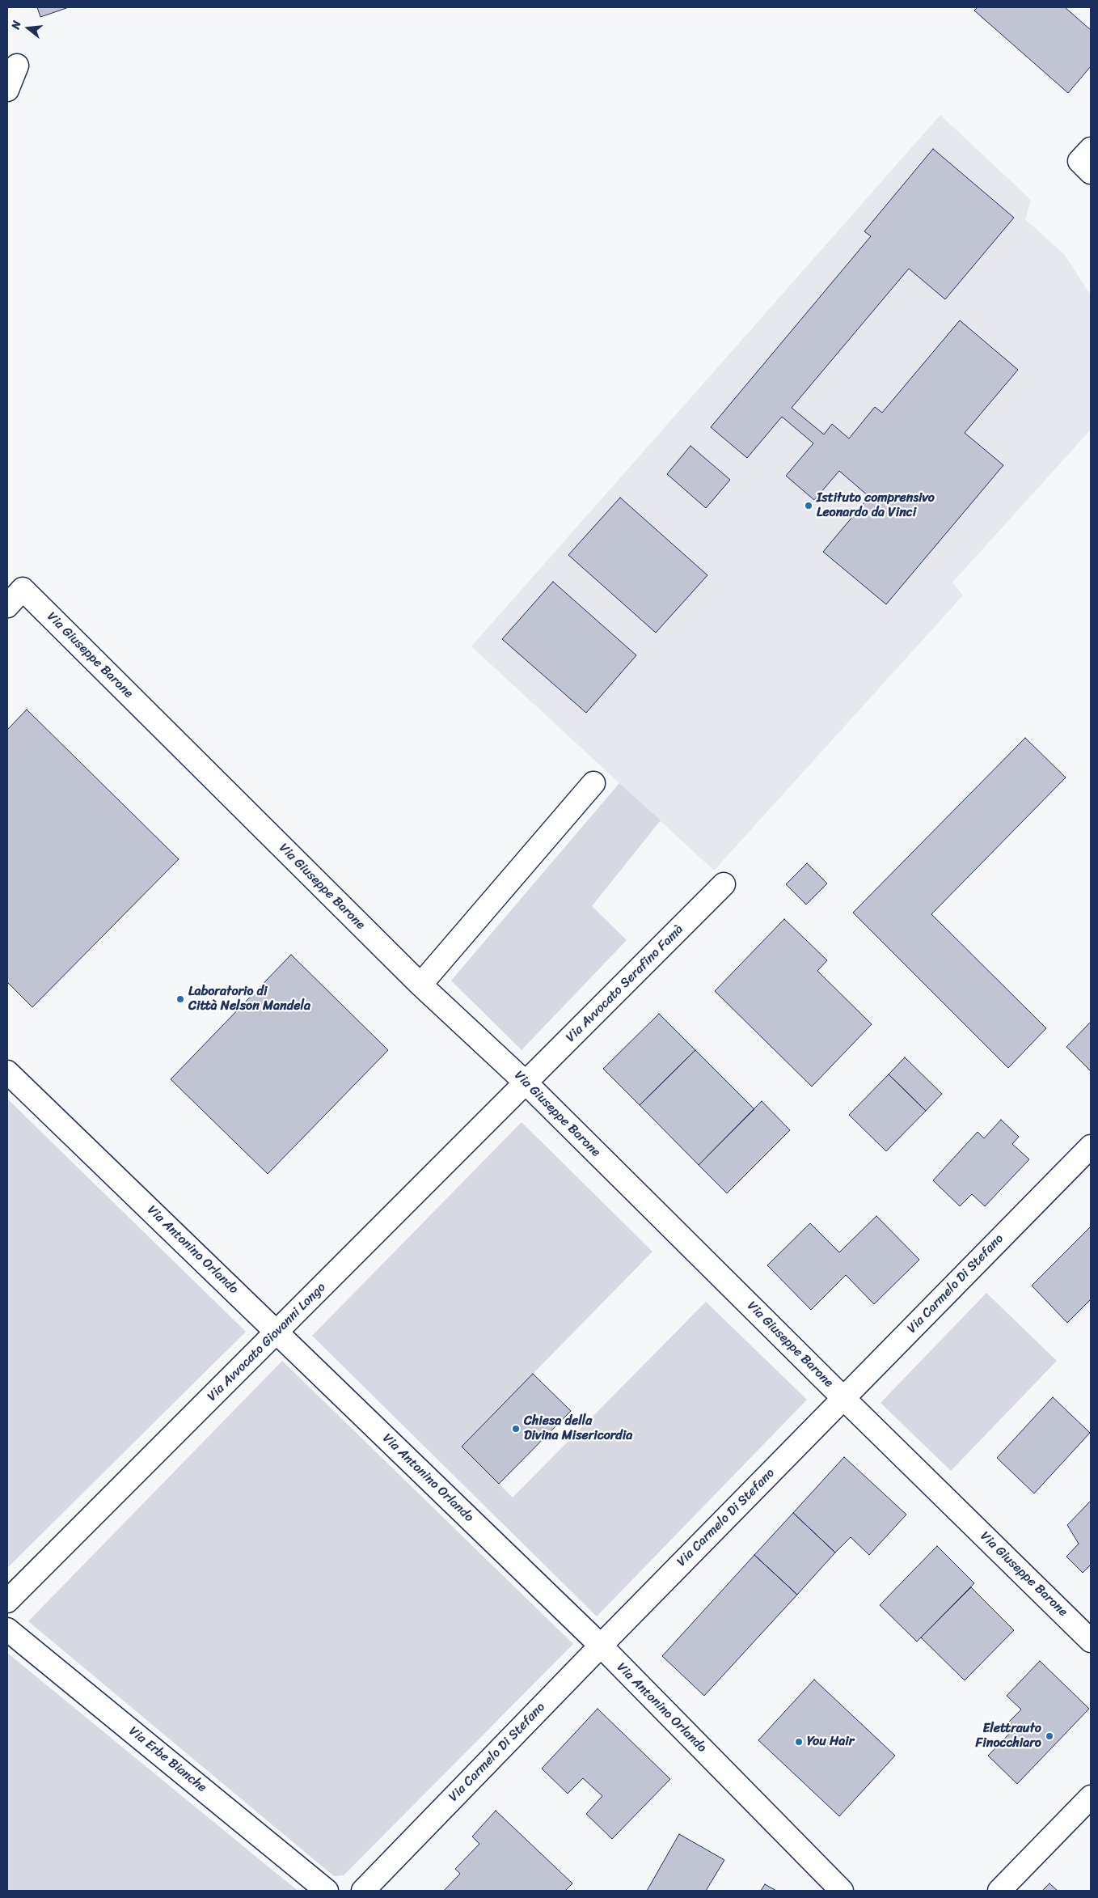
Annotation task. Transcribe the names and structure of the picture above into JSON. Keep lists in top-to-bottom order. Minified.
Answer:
{"streets":{"street":["Via Giuseppe Barone","Via Avvocato Serafino Famà","Via Antonino Orlando","Via Carmelo Di Stefano","Via Avvocato Giovanni Longo","Via Erbe Bianche"]},"crossings":[["Via Giuseppe Barone","Via Avvocato Serafino Famà"],["Via Giuseppe Barone","Via Carmelo Di Stefano"],["Via Giuseppe Barone","Via Avvocato Giovanni Longo"],["Via Avvocato Serafino Famà","Via Avvocato Giovanni Longo"],["Via Antonino Orlando","Via Carmelo Di Stefano"],["Via Antonino Orlando","Via Avvocato Giovanni Longo"]],"places":["Istituto comprensivo Leonardo da Vinci","Laboratorio di Città Nelson Mandela","Chiesa della Divina Misericordia","Elettrauto Finocchiaro","You Hair"],"north":"left"}
